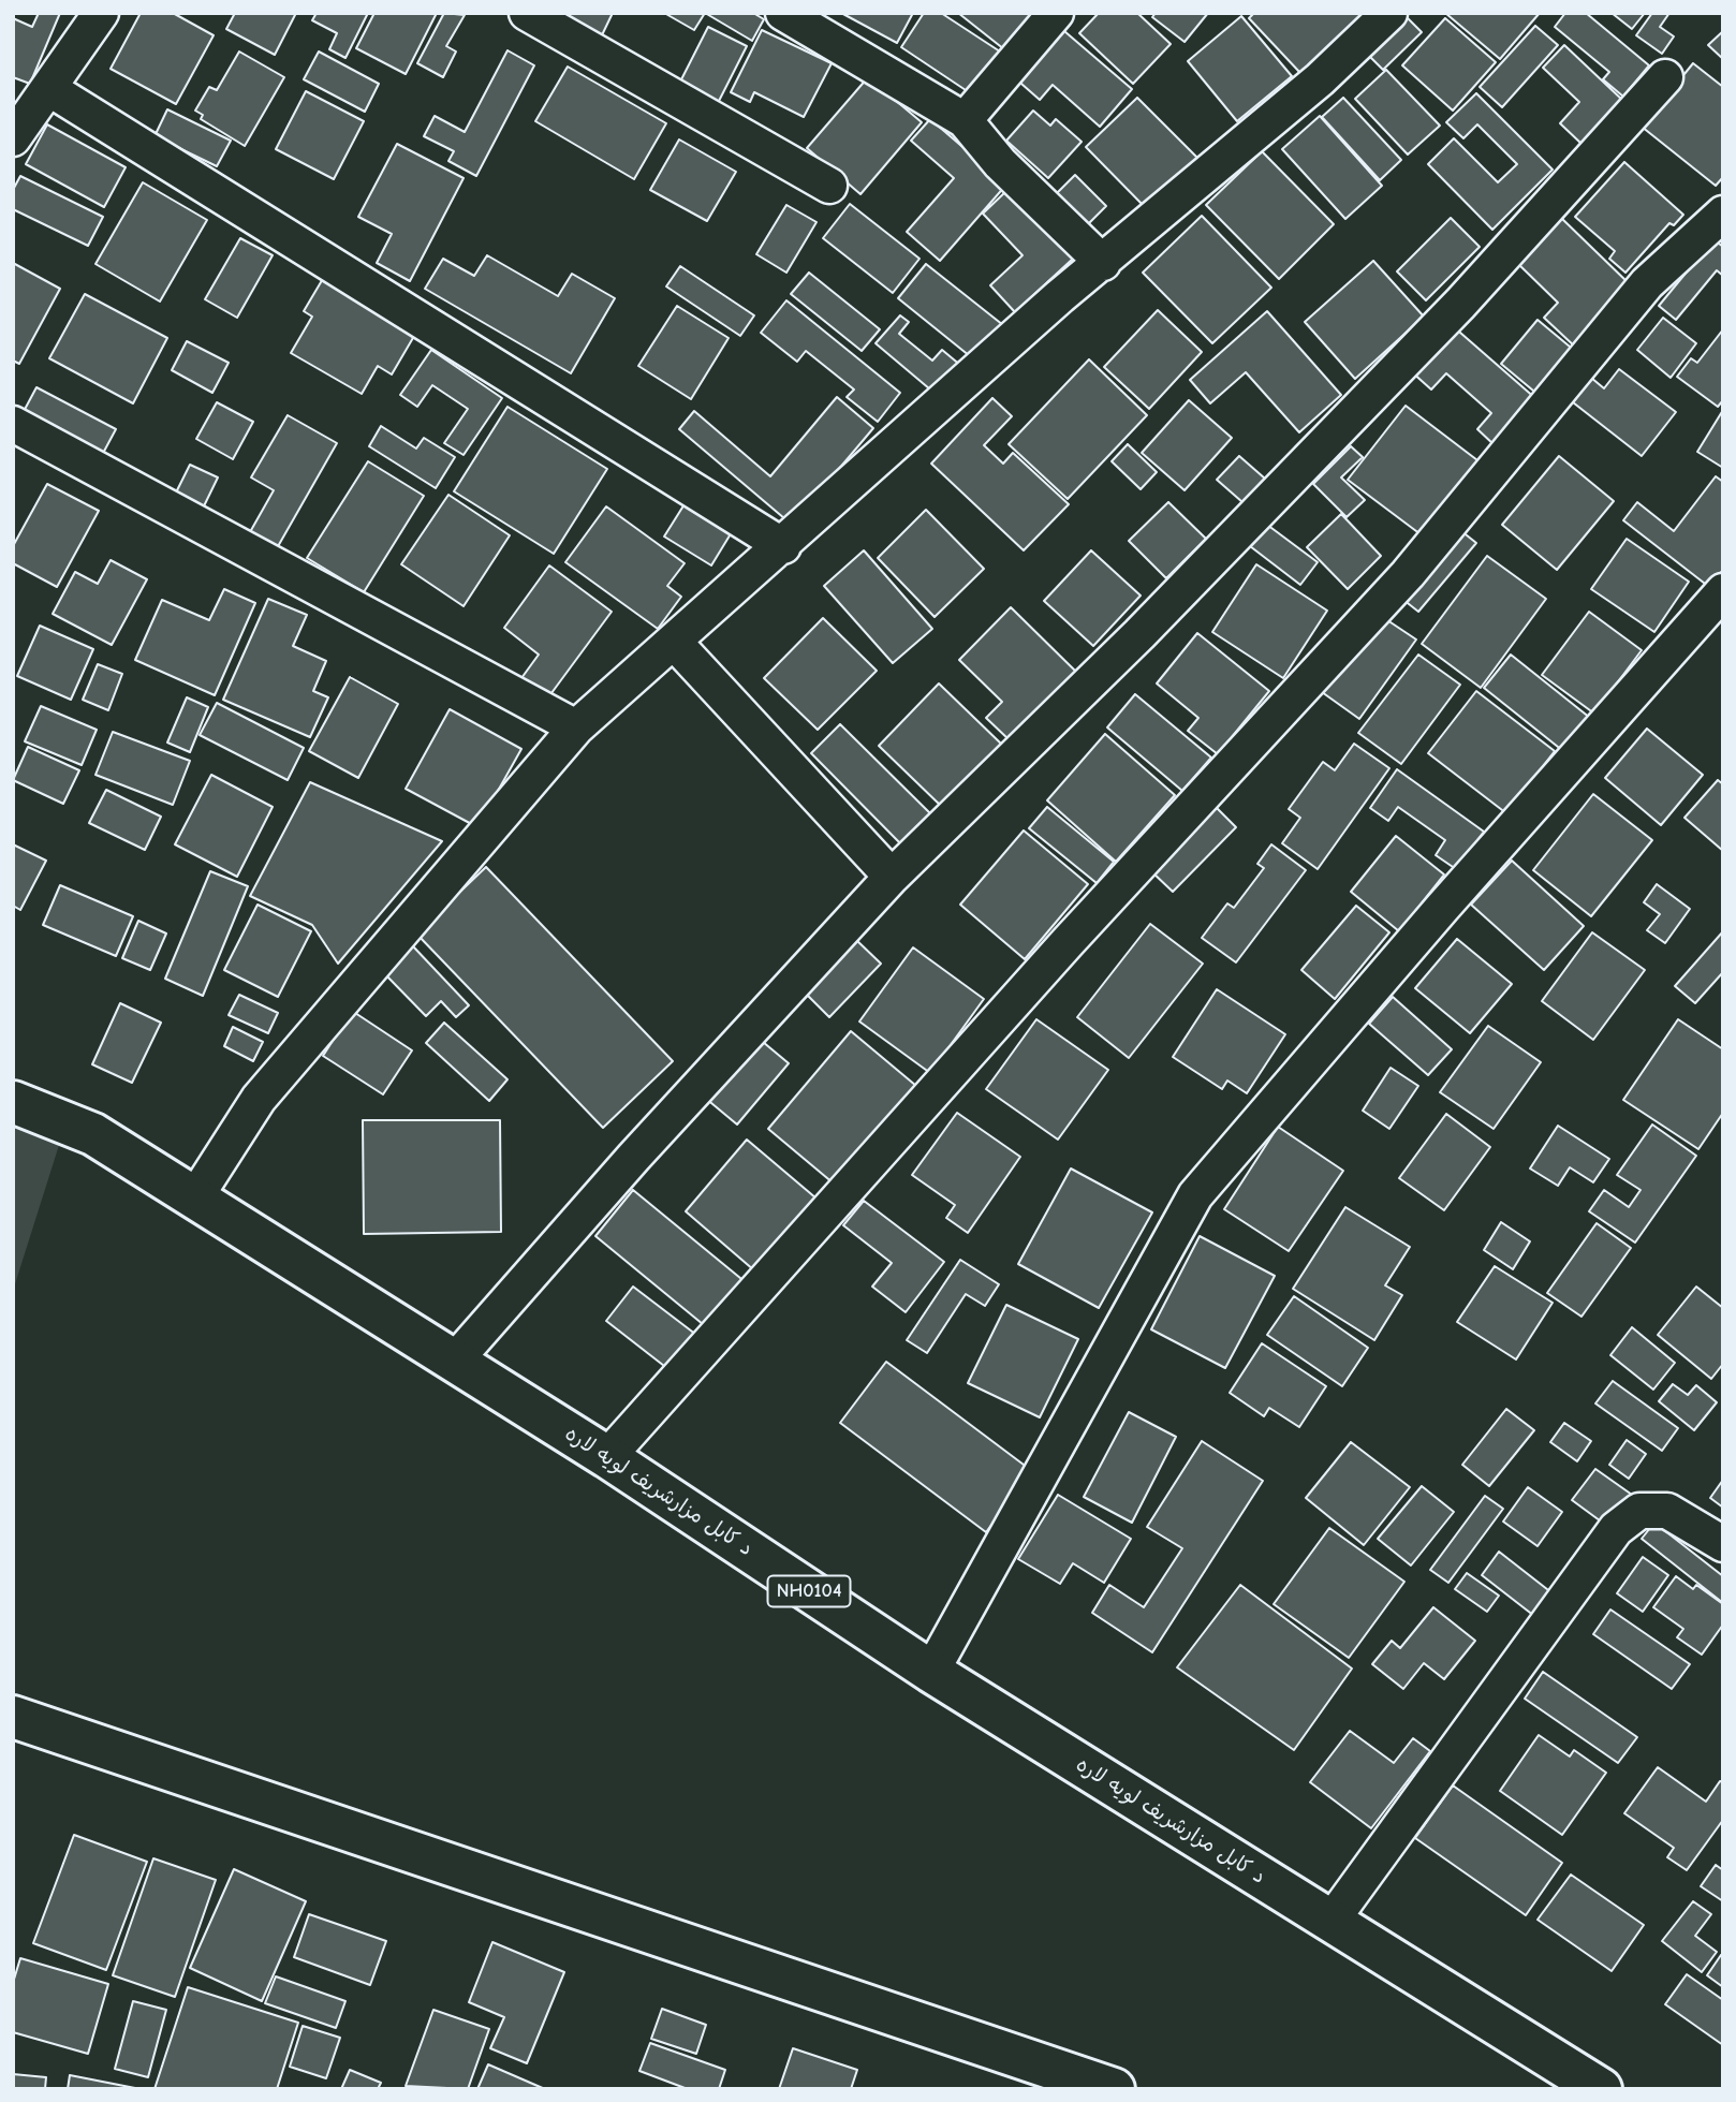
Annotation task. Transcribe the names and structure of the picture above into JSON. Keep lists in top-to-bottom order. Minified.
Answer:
{"streets":{"highway":["د کابل مزارشریف لویه لاره","NH0104"]}}
